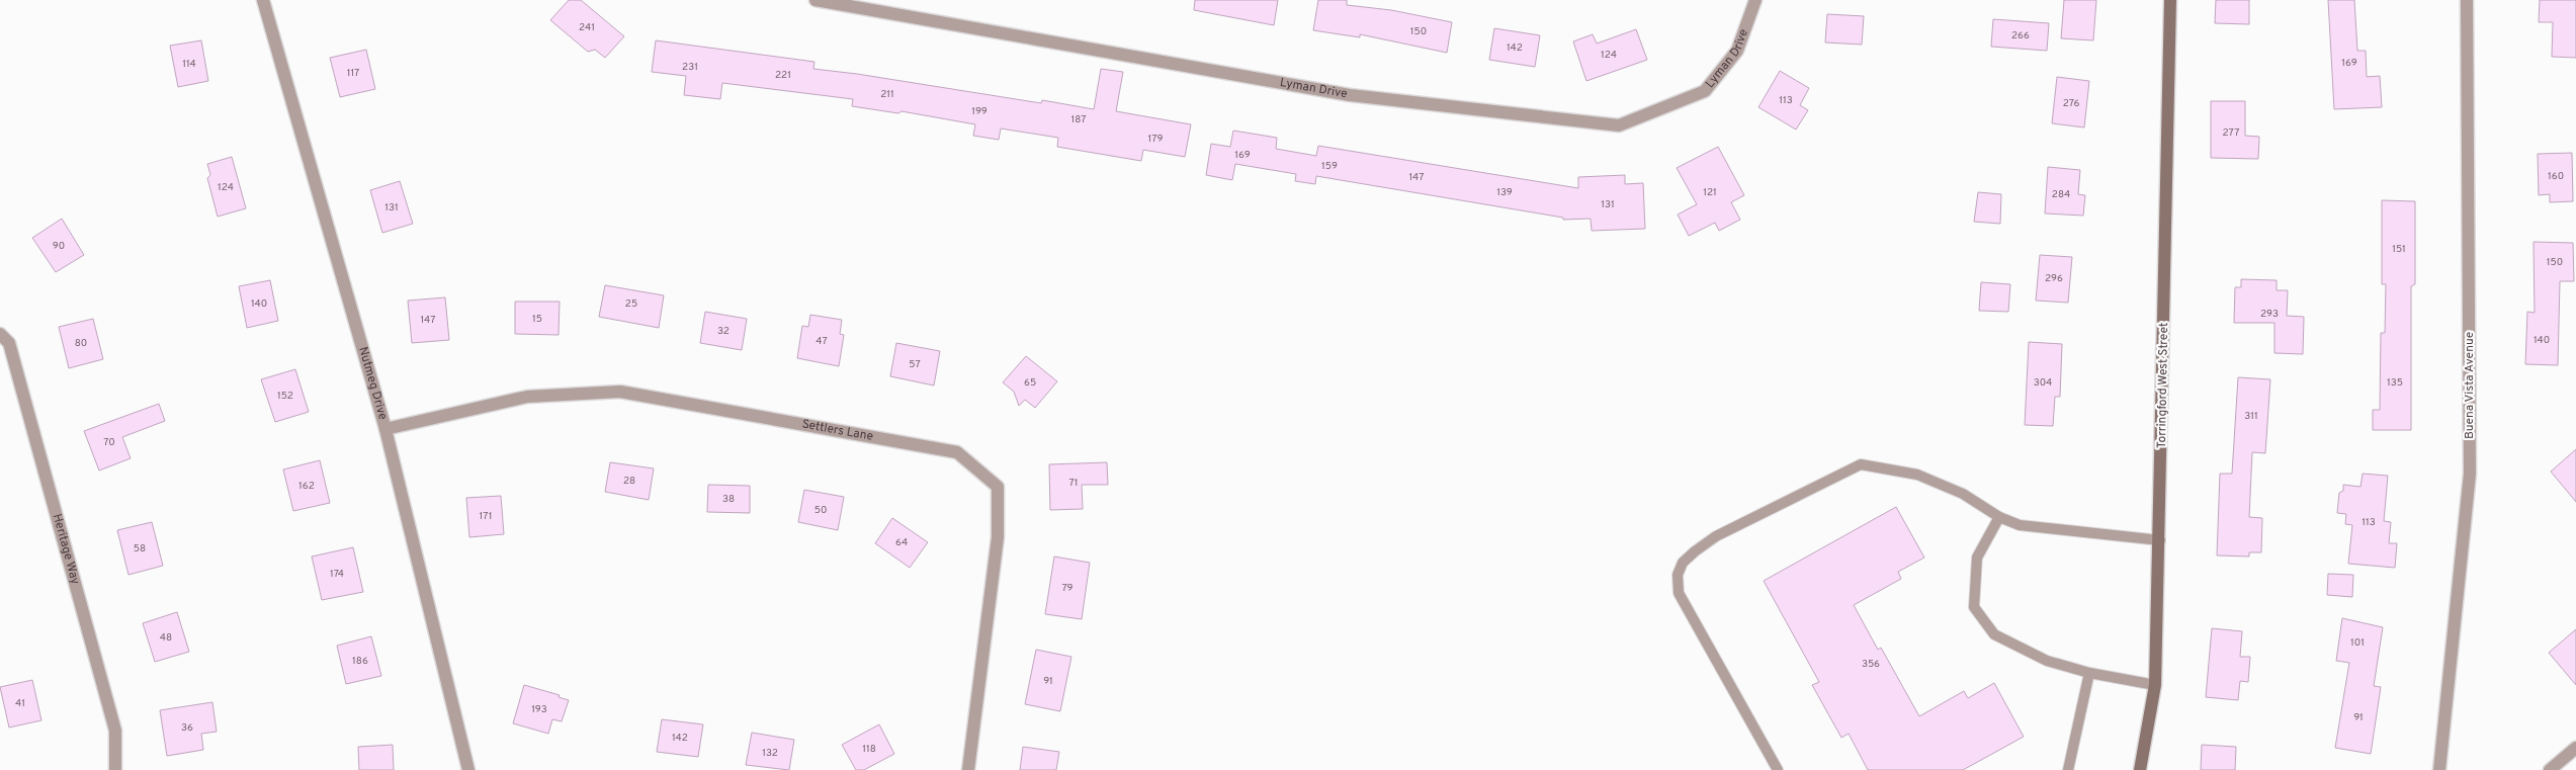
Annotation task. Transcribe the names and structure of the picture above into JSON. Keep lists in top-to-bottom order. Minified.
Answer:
{"streets":{"main road":["Torringford West Street"],"street":["Lyman Drive","Nutmeg Drive","Buena Vista Avenue","Settlers Lane","Heritage Way"]},"crossings":[["Nutmeg Drive","Settlers Lane"]],"house_numbers":["241","150","266","142","124","169","114","231","117","221","211","113","276","199","187","277","179","169","159","160","147","124","139","121","284","131","131","90","151","150","296","140","25","293","15","147","32","140","47","80","57","65","304","135","152","311","70","28","71","162","38","50","171","113","64","58","174","79","48","101","186","356","91","41","193","91","36","142","118","132"]}
